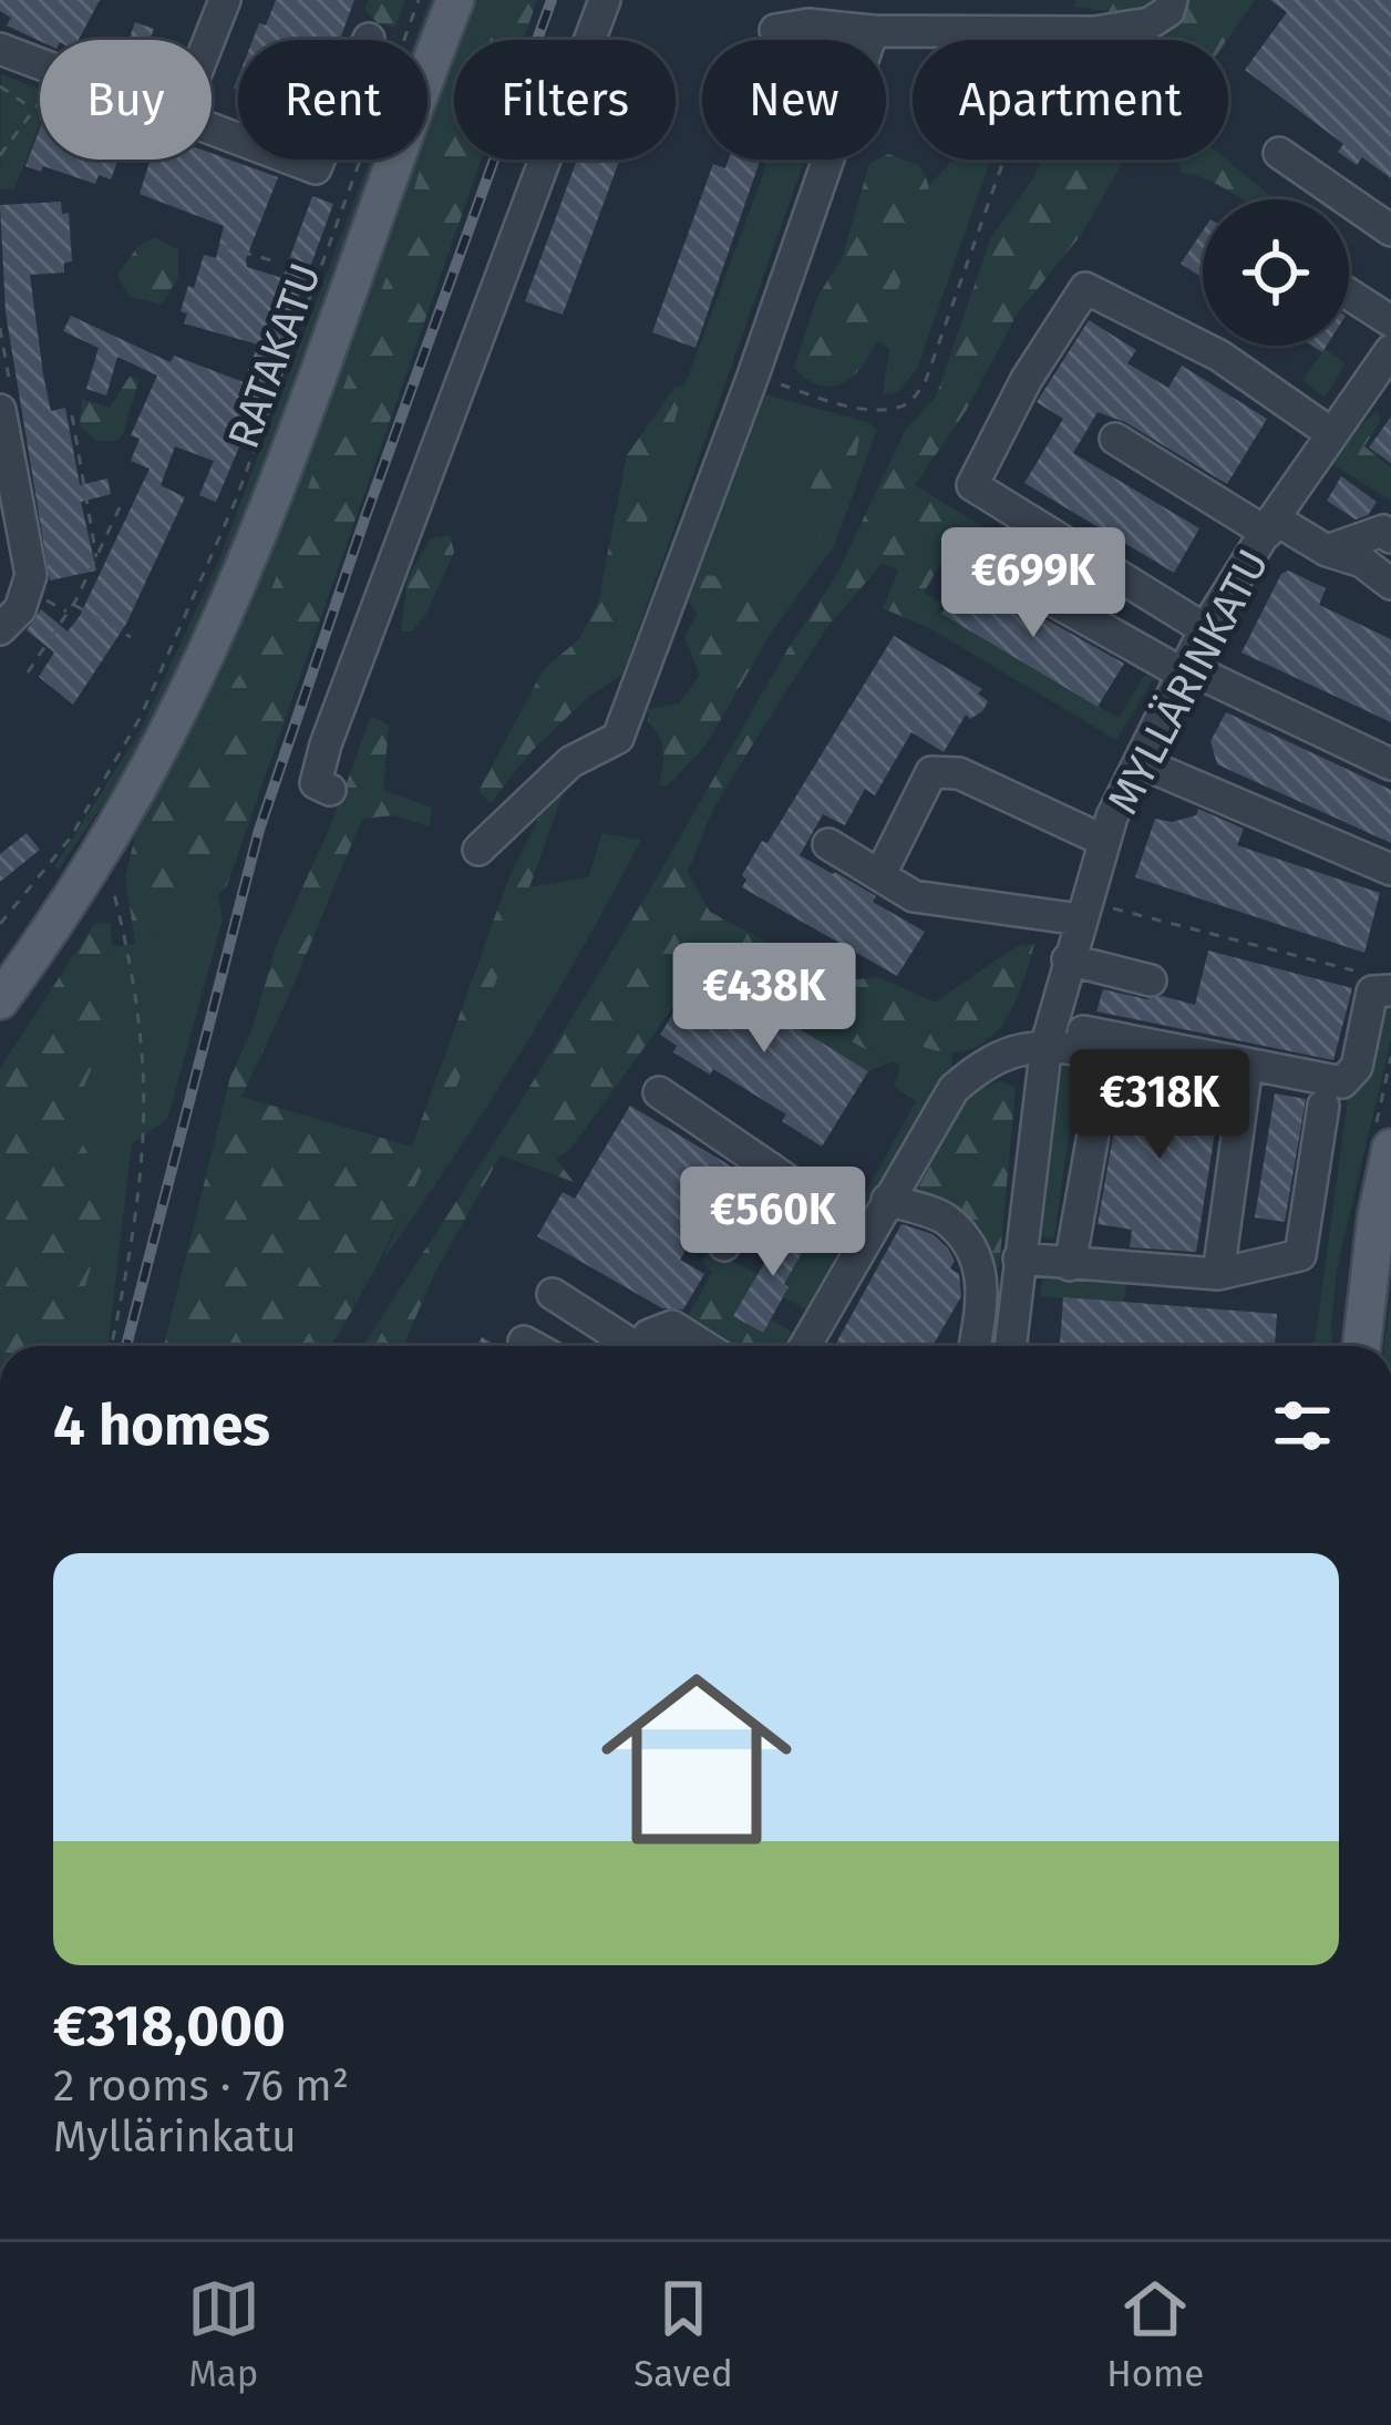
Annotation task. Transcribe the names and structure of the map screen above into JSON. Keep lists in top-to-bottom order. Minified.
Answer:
{"streets":{"main road":["RATAKATU"],"street":["MYLLÄRINKATU"]},"page":{"chip":["Buy","Rent","Filters","New","Apartment"],"price":["€699K","€438K","€318K","€560K"],"heading":"4 homes","list":[{"name":"€318,000","note":"2 rooms · 76 m² · Myllärinkatu"}],"tabs":["Map","Saved","Home"]}}
